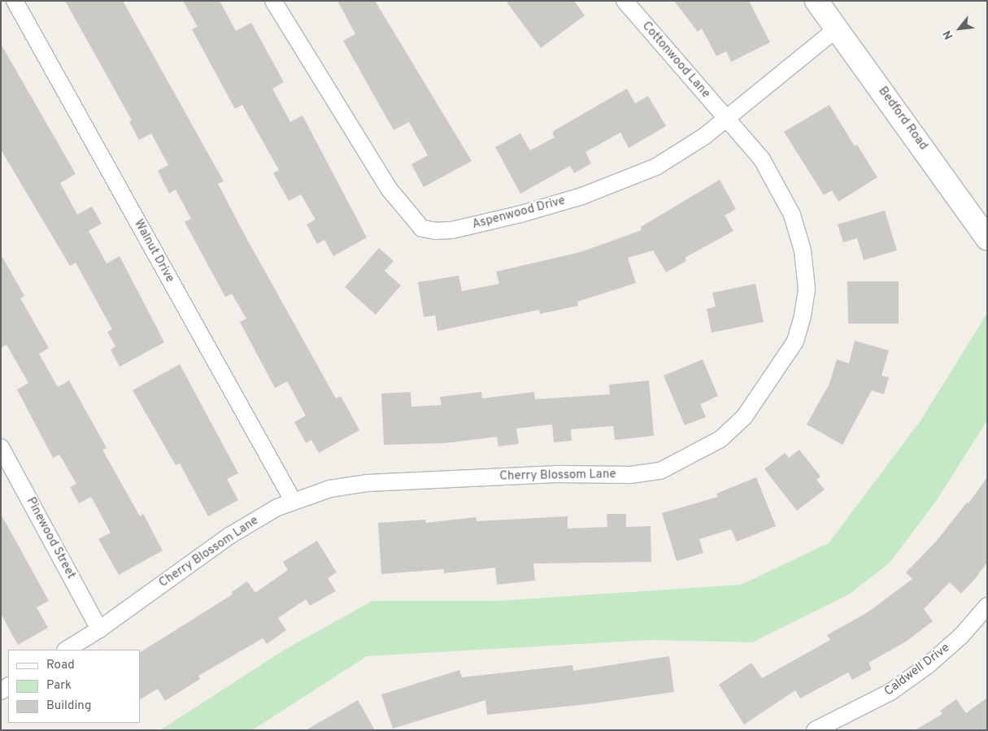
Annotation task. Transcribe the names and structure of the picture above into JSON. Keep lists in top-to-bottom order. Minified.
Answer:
{"streets":{"main road":["Bedford Road"],"street":["Cottonwood Lane","Aspenwood Drive","Walnut Drive","Cherry Blossom Lane","Pinewood Street","Caldwell Drive"]},"crossings":[["Cottonwood Lane","Aspenwood Drive"],["Cottonwood Lane","Cherry Blossom Lane"],["Bedford Road","Aspenwood Drive"],["Aspenwood Drive","Cherry Blossom Lane"],["Walnut Drive","Cherry Blossom Lane"],["Cherry Blossom Lane","Pinewood Street"]],"legend":["Road","Park","Building"],"north":"bottom left"}
